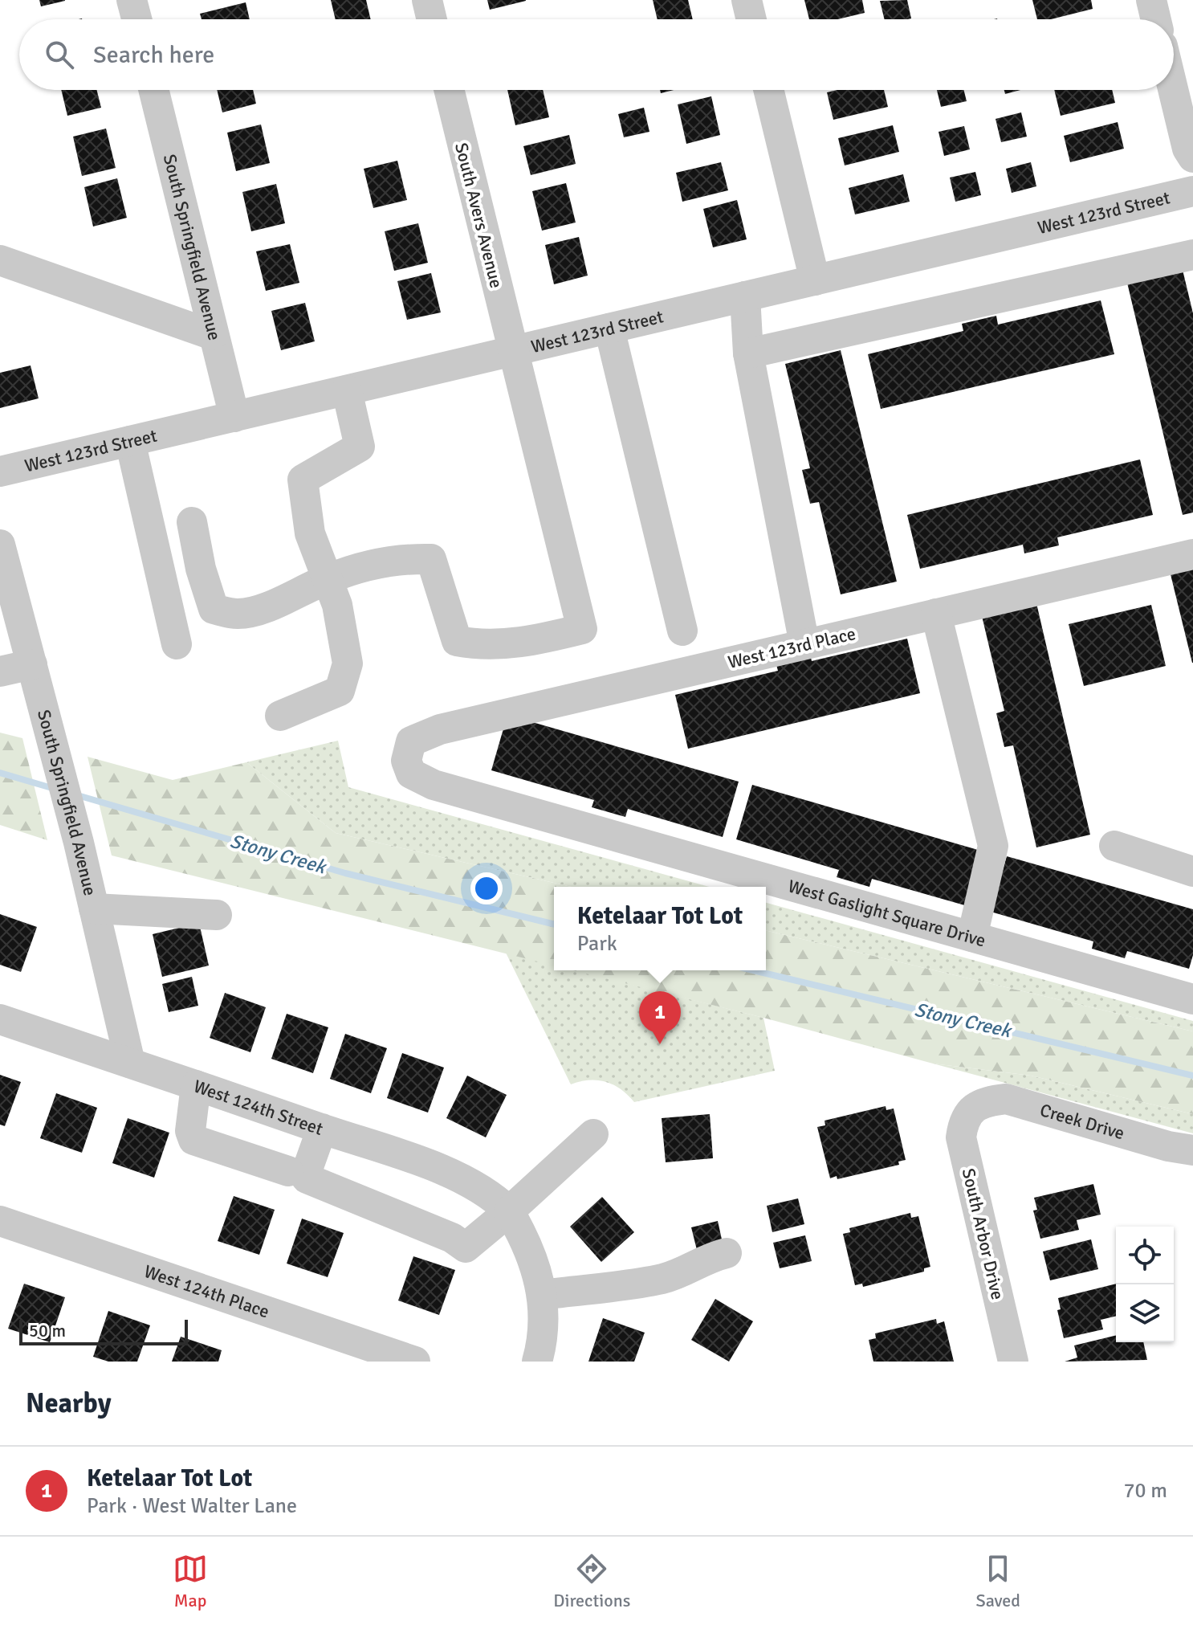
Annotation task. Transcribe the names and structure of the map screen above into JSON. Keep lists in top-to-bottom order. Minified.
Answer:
{"streets":{"street":["West 123rd Street","South Avers Avenue","South Springfield Avenue","West 123rd Place","West Gaslight Square Drive","West 124th Street","Creek Drive","South Arbor Drive","West 124th Place"]},"crossings":[["West 123rd Street","South Avers Avenue"],["West 123rd Street","South Springfield Avenue"],["South Springfield Avenue","West 124th Street"],["West 123rd Place","West Gaslight Square Drive"],["Creek Drive","South Arbor Drive"]],"water":["Stony Creek"],"scale_bar":"50 m","page":{"search":"Search here","popup":["Ketelaar Tot Lot","Park"],"pins":"1","scale":"50 m","heading":"Nearby","list":[{"mark":"1","name":"Ketelaar Tot Lot","note":"Park · West Walter Lane","value":"70 m"}],"nav":["Map","Directions","Saved"]}}
